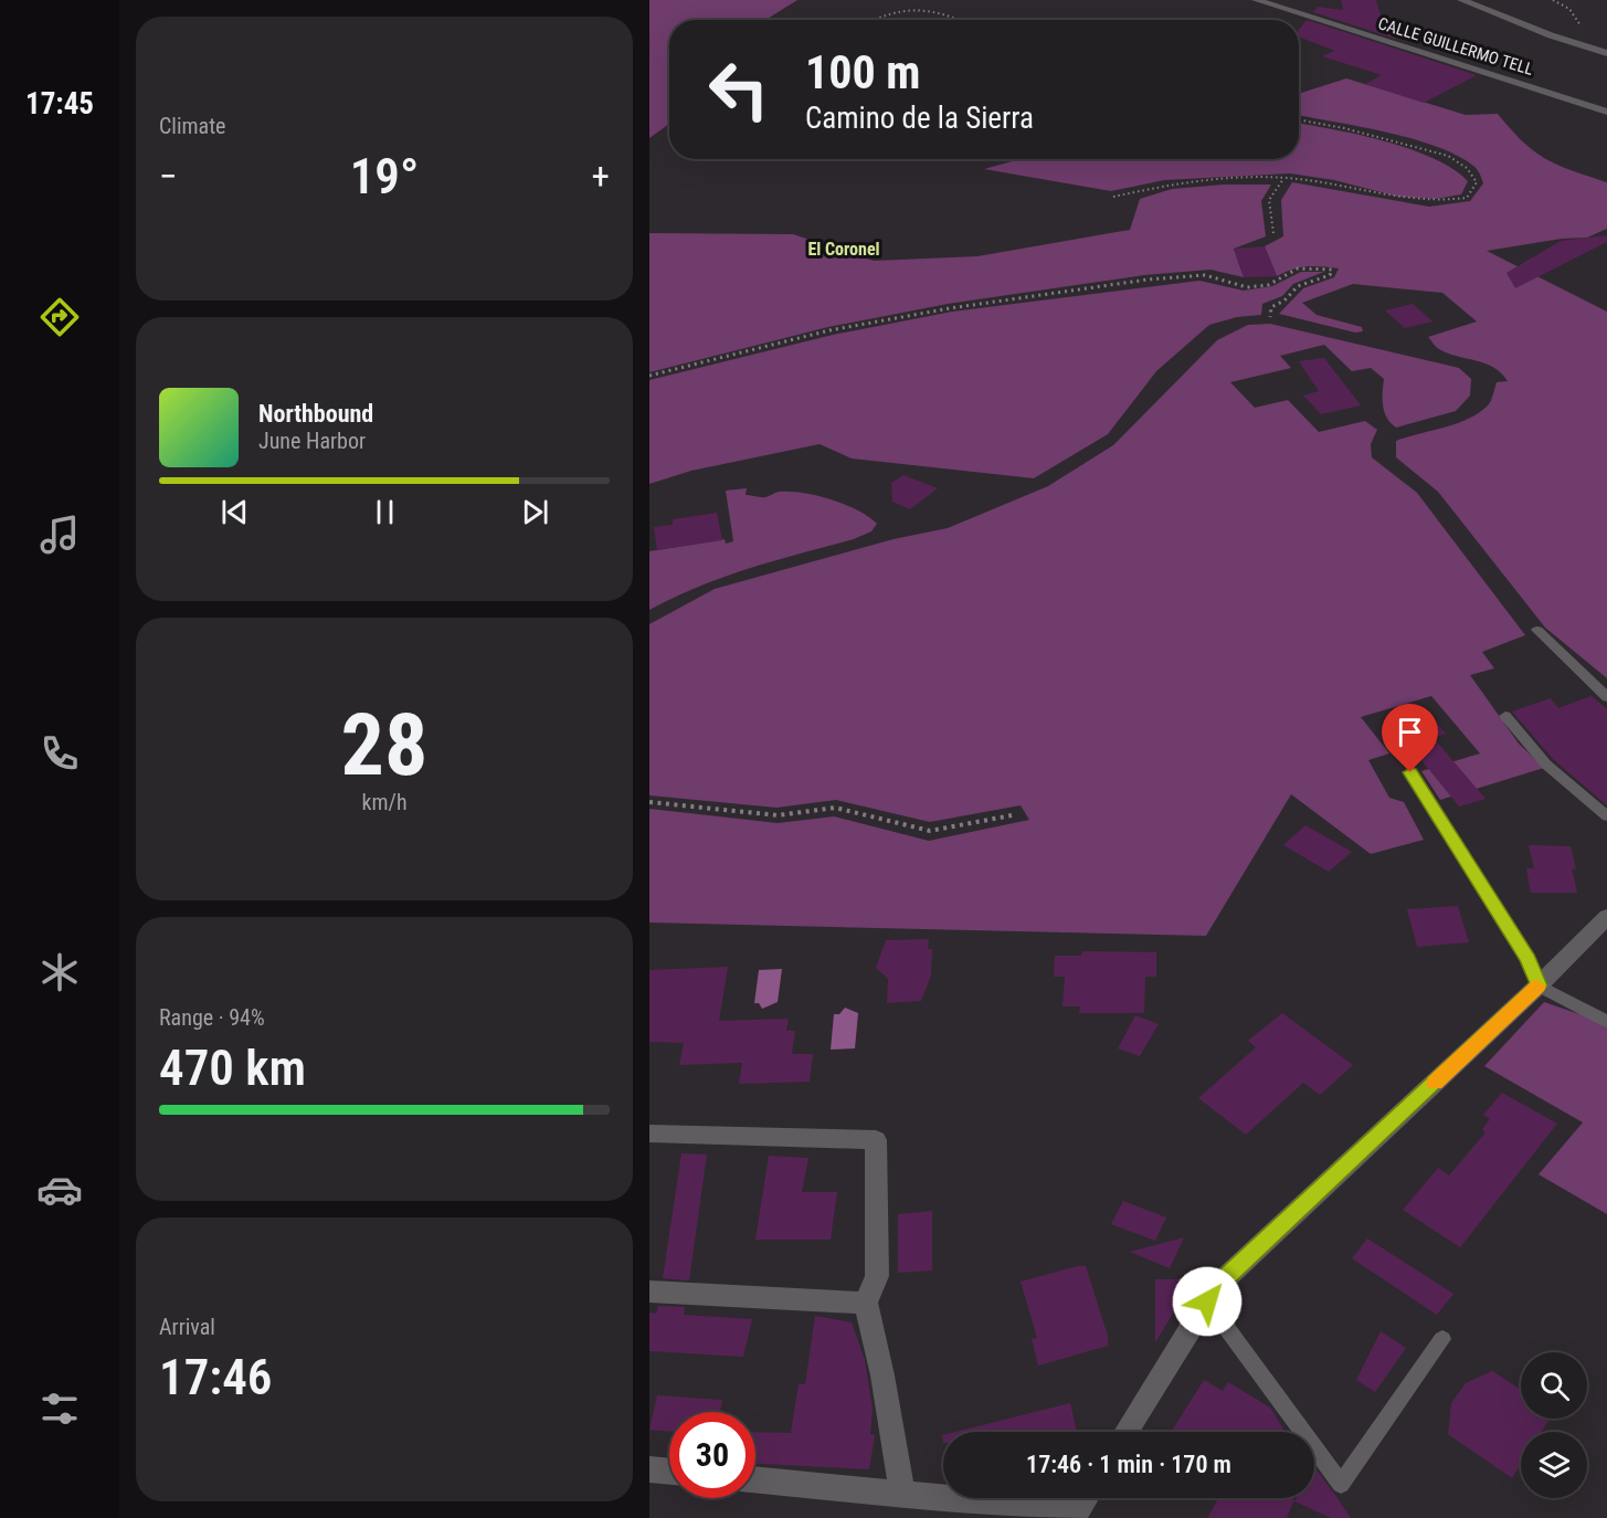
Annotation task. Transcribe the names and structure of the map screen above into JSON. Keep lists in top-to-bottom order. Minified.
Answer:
{"streets":{"street":["CALLE GUILLERMO TELL"]},"districts":["El Coronel"],"page":{"tabs":"17:45","tile":["Climate",["28","km/h"],["Range · 94%","470 km"],["Arrival","17:46"]],"turn":["100 m","Camino de la Sierra"],"heat":["−","19°","+"],"song":["Northbound","June Harbor"],"limit":"30","trip":"17:46 · 1 min · 170 m"}}
